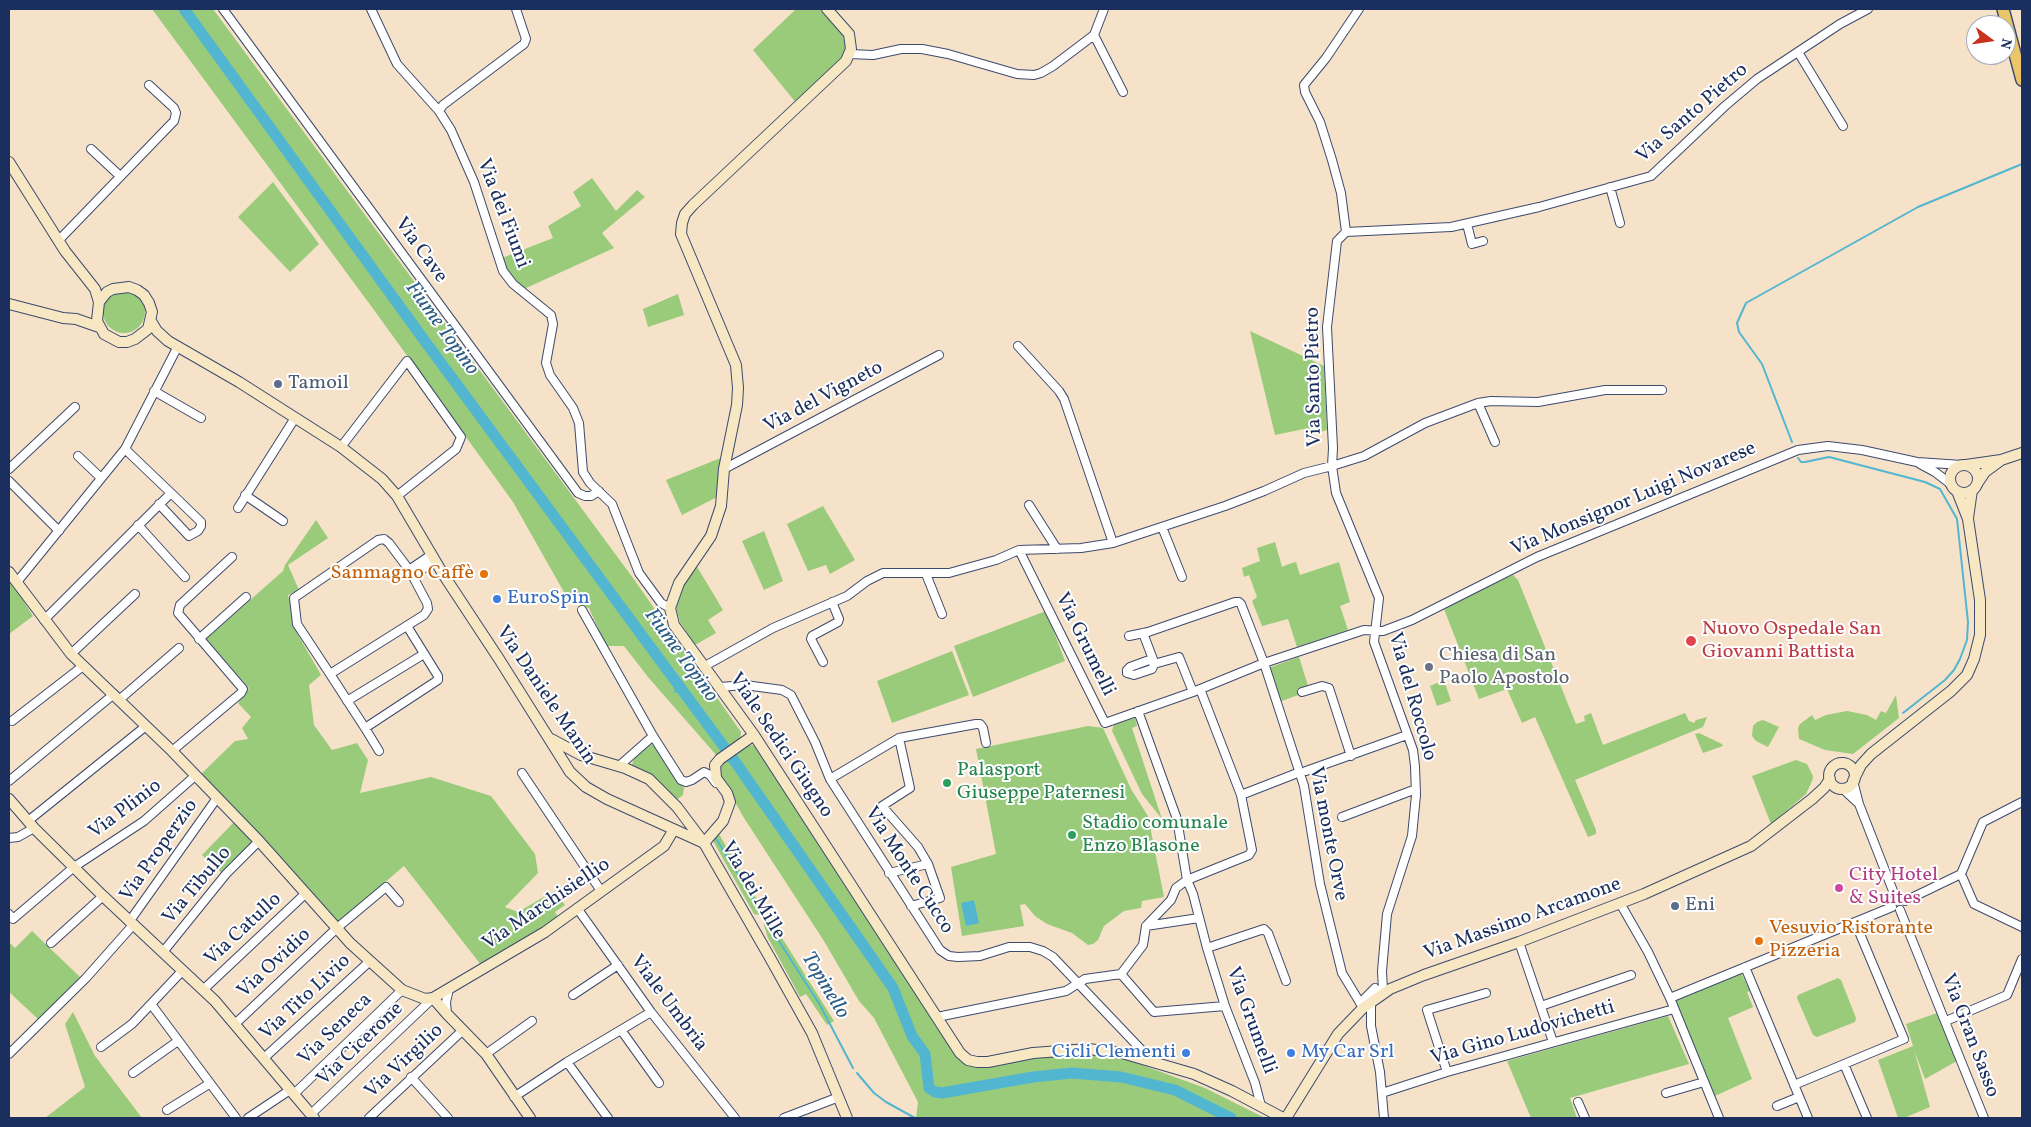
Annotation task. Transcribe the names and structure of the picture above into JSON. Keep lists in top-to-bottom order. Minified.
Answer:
{"streets":{"street":["Via Santo Pietro","Via dei Fiumi","Via Cave","Via del Vigneto","Via Monsignor Luigi Novarese","Via Grumelli","Via Daniele Manin","Via del Roccolo","Viale Sedici Giugno","Via Plinio","Via monte Orve","Via Properzio","Via Monte Cucco","Via Tibullo","Via dei Mille","Via Marchisiellio","Via Massimo Arcamone","Via Catullo","Via Ovidio","Via Tito Livio","Viale Umbria","Via Seneca","Via Gino Ludovichetti","Via Gran Sasso","Via Cicerone","Via Virgilio"]},"crossings":[["Via Santo Pietro","Via Grumelli"],["Via Santo Pietro","Via del Roccolo"],["Via Santo Pietro","Viale Sedici Giugno"],["Via dei Fiumi","Via Cave"],["Via dei Fiumi","Viale Sedici Giugno"],["Via Monsignor Luigi Novarese","Via Grumelli"],["Via Monsignor Luigi Novarese","Via del Roccolo"],["Via Monsignor Luigi Novarese","Via monte Orve"],["Via Monsignor Luigi Novarese","Via Massimo Arcamone"],["Via Grumelli","Viale Sedici Giugno"],["Via Grumelli","Via monte Orve"],["Via Daniele Manin","Via dei Mille"],["Via Daniele Manin","Via Marchisiellio"],["Via del Roccolo","Via Massimo Arcamone"],["Viale Sedici Giugno","Via Monte Cucco"],["Viale Sedici Giugno","Via Massimo Arcamone"],["Via monte Orve","Via Massimo Arcamone"],["Via Marchisiellio","Viale Umbria"],["Via Marchisiellio","Via Cicerone"]],"water":["Fiume Topino","Topinello"],"places":["Tamoil","Sanmagno Caffè","EuroSpin","Nuovo Ospedale San Giovanni Battista","Chiesa di San Paolo Apostolo","Palasport Giuseppe Paternesi","Stadio comunale Enzo Blasone","City Hotel & Suites","Eni","Vesuvio Ristorante Pizzeria","Cicli Clementi","My Car Srl"],"north":"right"}
